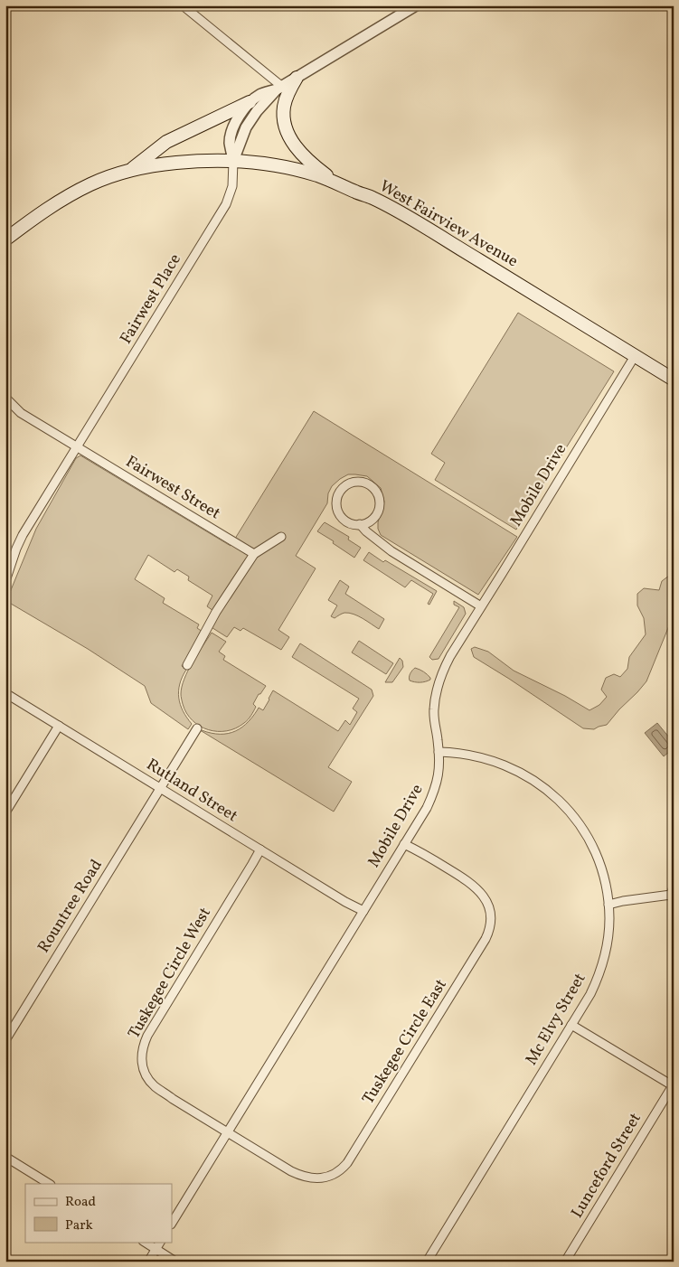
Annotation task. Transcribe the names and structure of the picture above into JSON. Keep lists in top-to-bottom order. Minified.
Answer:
{"streets":{"main road":["West Fairview Avenue"],"street":["Fairwest Place","Mobile Drive","Fairwest Street","Rutland Street","Rountree Road","Tuskegee Circle West","Mc Elvy Street","Tuskegee Circle East","Lunceford Street"]},"crossings":[["West Fairview Avenue","Fairwest Place"],["West Fairview Avenue","Mobile Drive"],["Fairwest Place","Fairwest Street"],["Mobile Drive","Rutland Street"],["Mobile Drive","Tuskegee Circle West"],["Mobile Drive","Mc Elvy Street"],["Mobile Drive","Tuskegee Circle East"],["Rutland Street","Rountree Road"],["Rutland Street","Tuskegee Circle West"],["Tuskegee Circle West","Tuskegee Circle East"]],"legend":["Road","Park"]}
